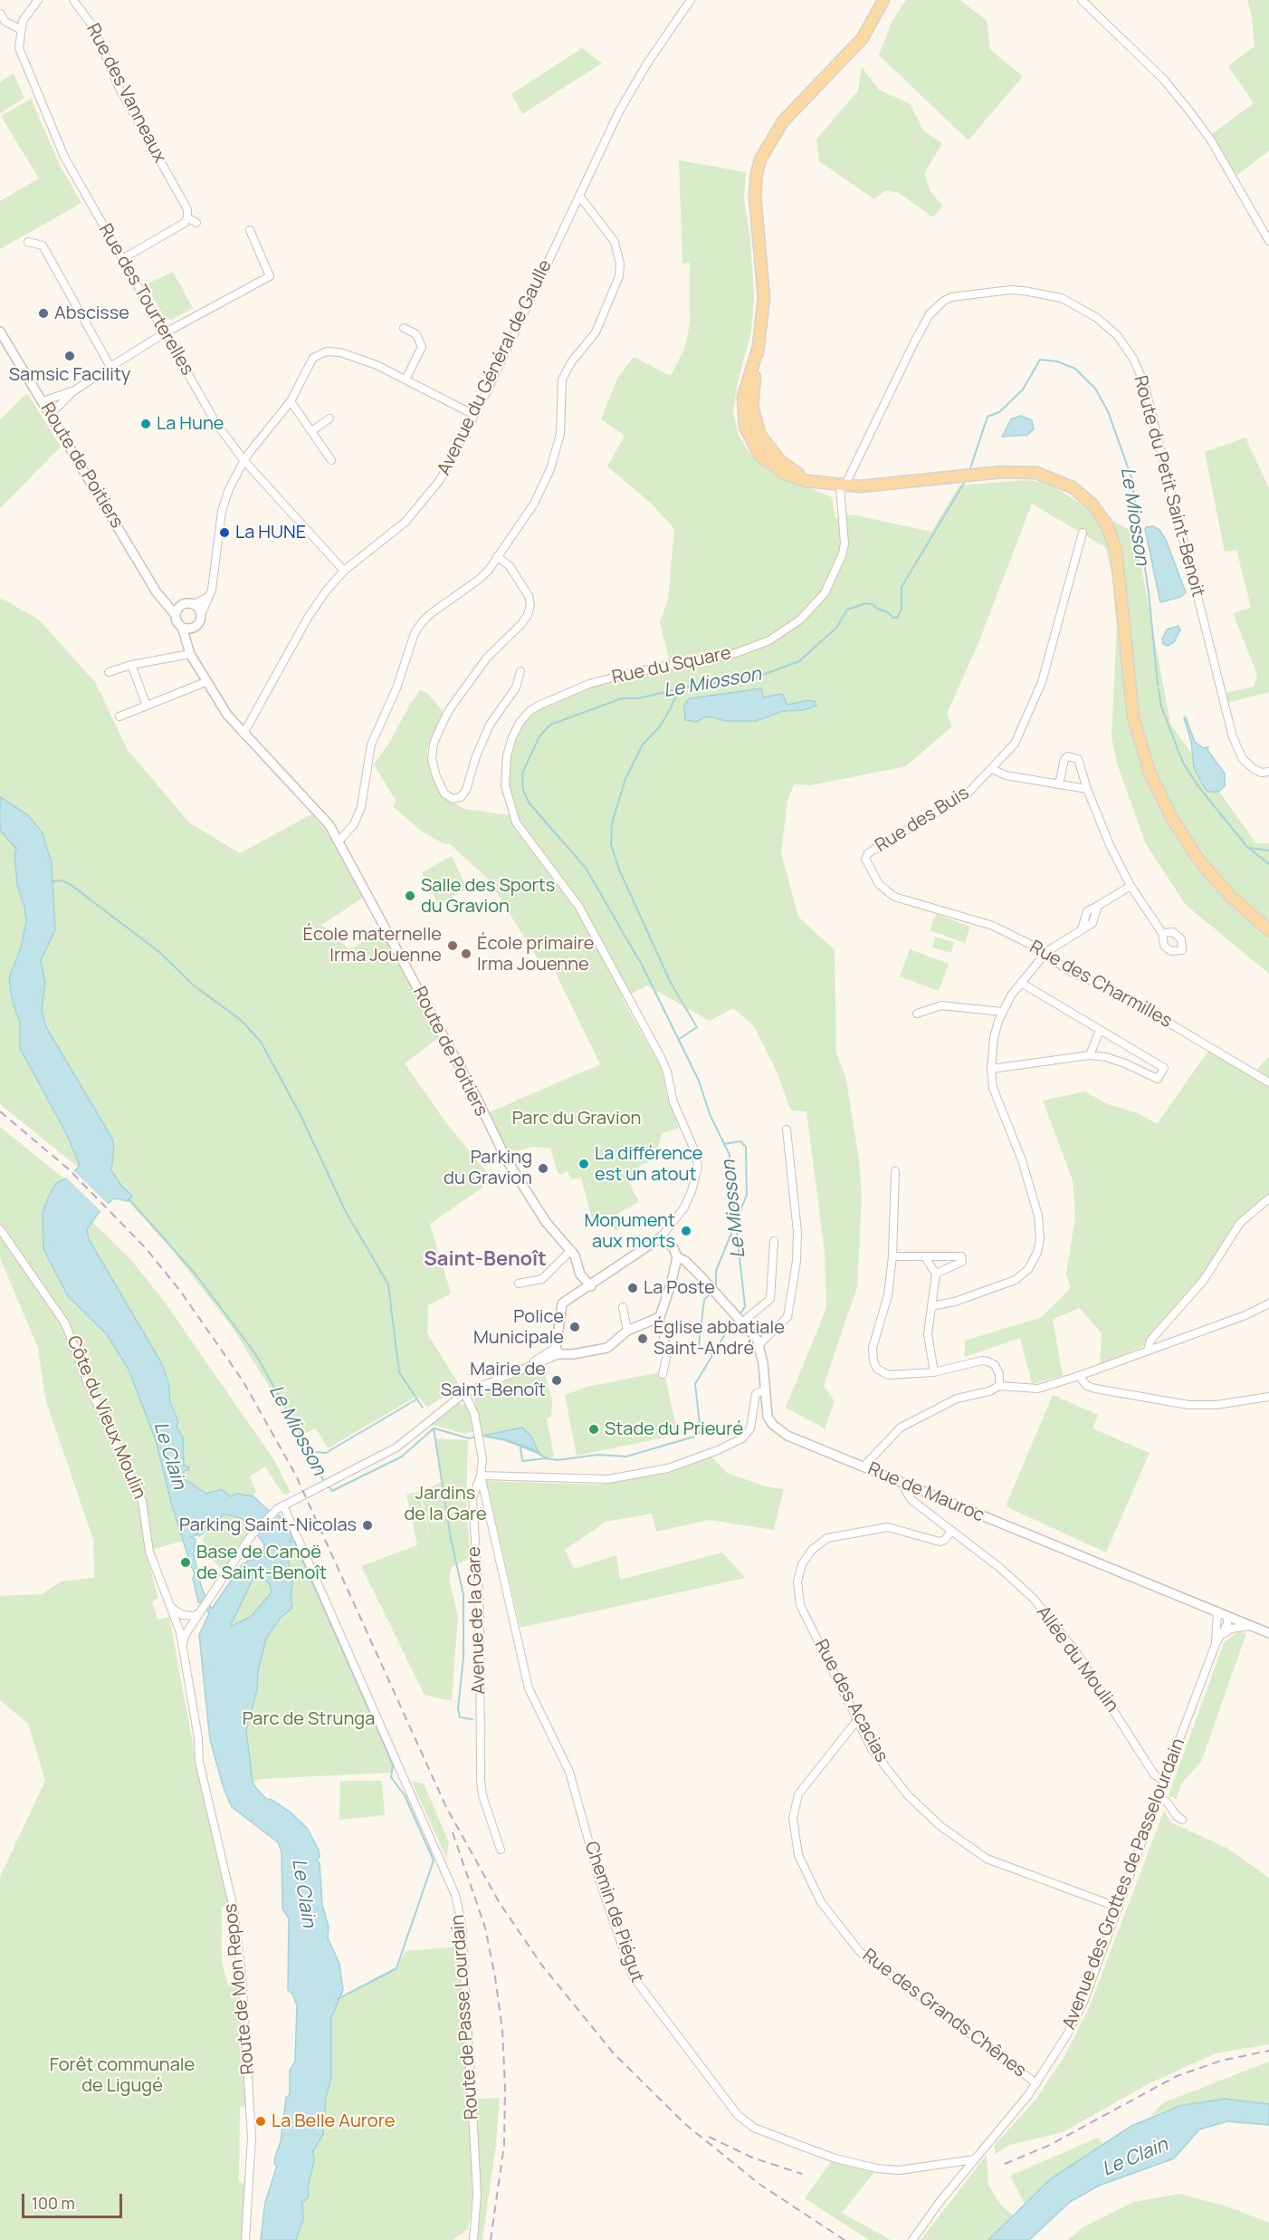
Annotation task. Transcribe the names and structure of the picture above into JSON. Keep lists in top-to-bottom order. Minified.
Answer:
{"streets":{"street":["Rue des Vanneaux","Rue des Tourterelles","Avenue du Général de Gaulle","Route de Poitiers","Route du Petit Saint-Benoit","Rue du Square","Rue des Buis","Rue des Charmilles","Côte du Vieux Moulin","Rue de Mauroc","Avenue de la Gare","Allée du Moulin","Rue des Acacias","Avenue des Grottes de Passelourdain","Chemin de Piégut","Route de Mon Repos","Rue des Grands Chênes","Route de Passe Lourdain"]},"crossings":[["Rue des Tourterelles","Avenue du Général de Gaulle"],["Avenue du Général de Gaulle","Route de Poitiers"],["Route du Petit Saint-Benoit","Rue du Square"],["Rue des Buis","Rue des Charmilles"],["Côte du Vieux Moulin","Route de Mon Repos"],["Rue de Mauroc","Allée du Moulin"],["Rue de Mauroc","Avenue des Grottes de Passelourdain"],["Avenue de la Gare","Chemin de Piégut"],["Allée du Moulin","Rue des Acacias"],["Allée du Moulin","Avenue des Grottes de Passelourdain"],["Rue des Acacias","Avenue des Grottes de Passelourdain"],["Rue des Acacias","Rue des Grands Chênes"],["Avenue des Grottes de Passelourdain","Chemin de Piégut"],["Avenue des Grottes de Passelourdain","Rue des Grands Chênes"]],"districts":["Saint-Benoît"],"water":["Le Miosson","Le Clain"],"parks":["Parc du Gravion","Jardins de la Gare","Parc de Strunga","Forêt communale de Ligugé"],"places":["Abscisse","Samsic Facility","La Hune","La HUNE","Salle des Sports du Gravion","École maternelle Irma Jouenne","École primaire Irma Jouenne","La différence est un atout","Parking du Gravion","Monument aux morts","La Poste","Police Municipale","Église abbatiale Saint-André","Mairie de Saint-Benoît","Stade du Prieuré","Parking Saint-Nicolas","Base de Canoë de Saint-Benoît","La Belle Aurore"],"scale_bar":"100 m"}
